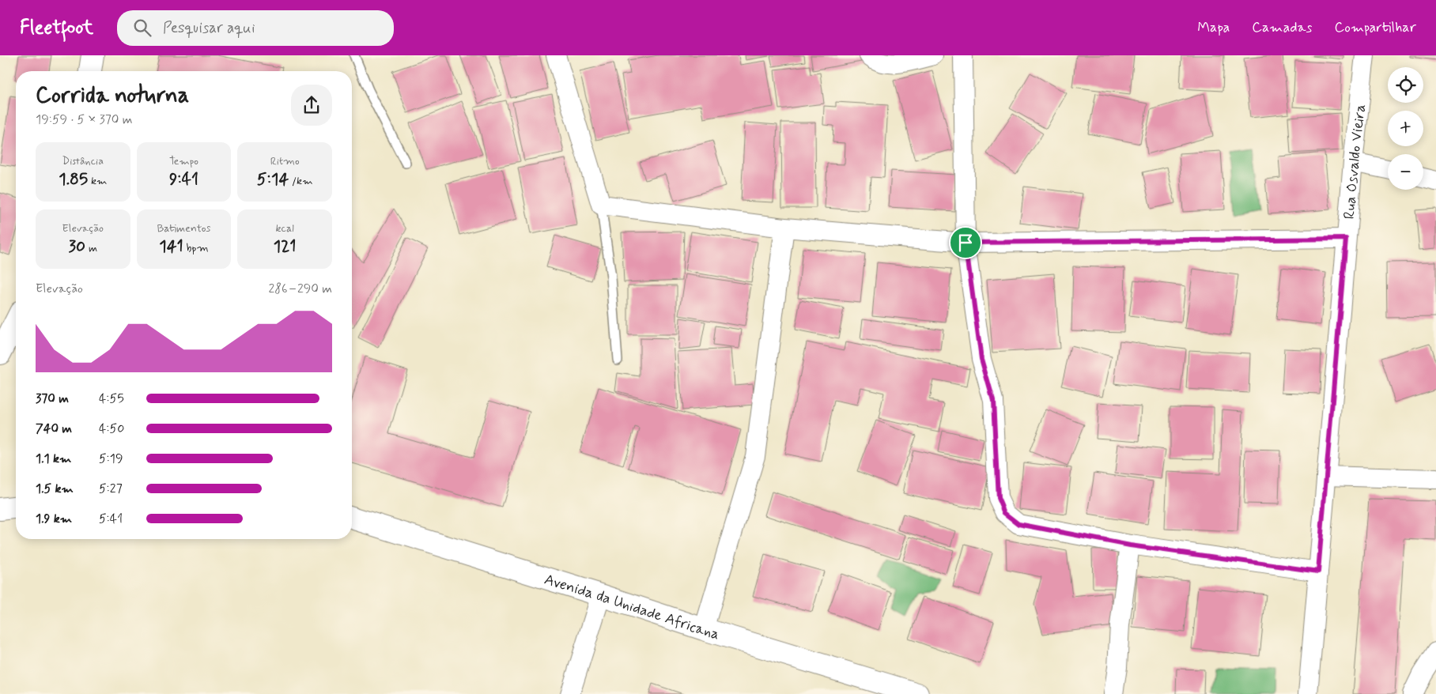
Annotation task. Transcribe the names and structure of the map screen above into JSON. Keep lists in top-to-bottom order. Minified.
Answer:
{"streets":{"street":["Rua Osvaldo Vieira","Avenida da Unidade Africana"]},"page":{"header":"Fleetfoot","search":"Pesquisar aqui","nav":["Mapa","Camadas","Compartilhar"],"map_buttons":["+","−"],"heading":["Corrida noturna","19:59 · 5 × 370 m"],"stats":[["Distância","1.85 km"],["Tempo","9:41"],["Ritmo","5:14 /km"],["Elevação","30 m"],["Batimentos","141 bpm"],["kcal","121"]],"chart":["Elevação","286–290 m"],"list":[{"name":"370 m","note":"4:55"},{"name":"740 m","note":"4:50"},{"name":"1.1 km","note":"5:19"},{"name":"1.5 km","note":"5:27"},{"name":"1.9 km","note":"5:41"}]}}
